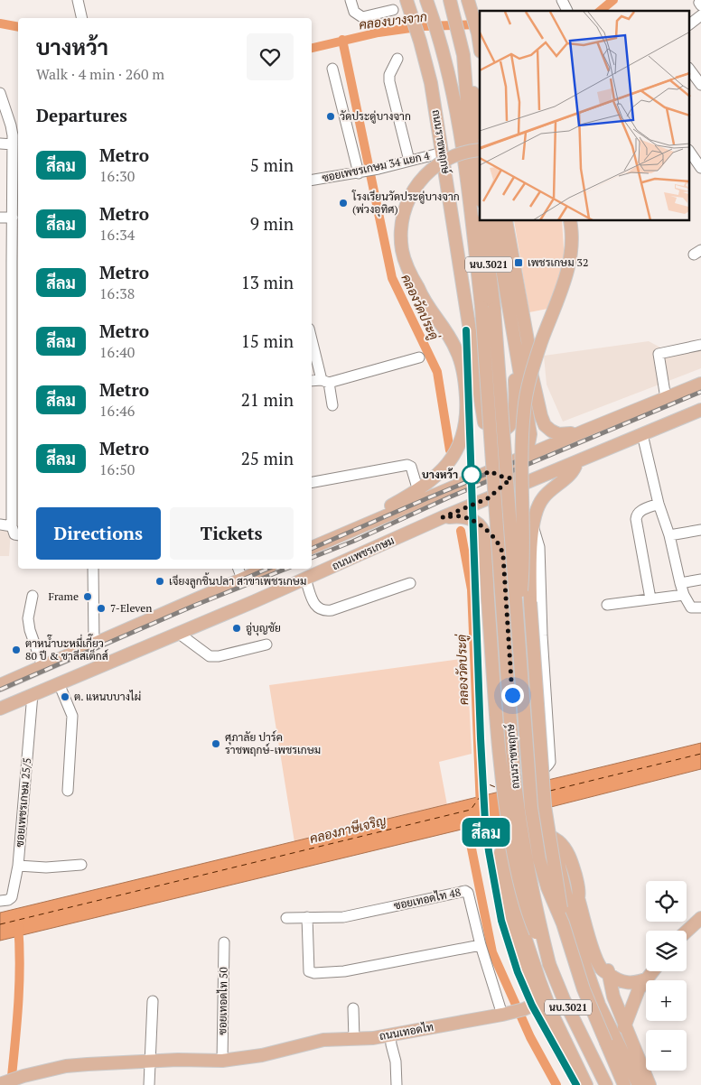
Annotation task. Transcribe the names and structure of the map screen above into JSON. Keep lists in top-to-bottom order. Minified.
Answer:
{"streets":{"main road":["ถนนราชพฤกษ์","นบ.3021","ถนนเพชรเกษม","ถนนเทอดไท"],"street":["ซอยเพชรเกษม 34 แยก 4","ซอยเพชรเกษม 25/5","ซอยเทอดไท 48","ซอยเทอดไท 50"]},"crossings":[["ถนนราชพฤกษ์","ซอยเพชรเกษม 34 แยก 4"],["ถนนเพชรเกษม","ซอยเพชรเกษม 25/5"],["ซอยเทอดไท 48","ถนนเทอดไท"],["ซอยเทอดไท 50","ถนนเทอดไท"]],"water":["คลองบางจาก","คลองวัดประดู่","คลองภาษีเจริญ"],"places":{"other":["วัดประดู่บางจาก","โรงเรียนวัดประดู่บางจาก (พ่วงอุทิศ)","บางหว้า","เจียงลูกชิ้นปลา สาขาเพชรเกษม","Frame","7-Eleven","อู่บุญชัย","ตาหน๊ำบะหมี่เกี๊ยว 80 ปี & ชาลีสเต็กส์","ต. แหนบบางไผ่","ศุภาลัย ปาร์ค ราชพฤกษ์-เพชรเกษม"],"transit":["เพชรเกษม 32"]},"lines":["metro line สีลม"],"page":{"on_map":"สีลม","heading":[["บางหว้า","Walk · 4 min · 260 m"],"Departures"],"list":[{"mark":"สีลม","name":"Metro","note":"16:30","value":"5 min"},{"mark":"สีลม","name":"Metro","note":"16:34","value":"9 min"},{"mark":"สีลม","name":"Metro","note":"16:38","value":"13 min"},{"mark":"สีลม","name":"Metro","note":"16:40","value":"15 min"},{"mark":"สีลม","name":"Metro","note":"16:46","value":"21 min"},{"mark":"สีลม","name":"Metro","note":"16:50","value":"25 min"}],"buttons":["Directions","Tickets"],"map_buttons":["+","−"]}}
